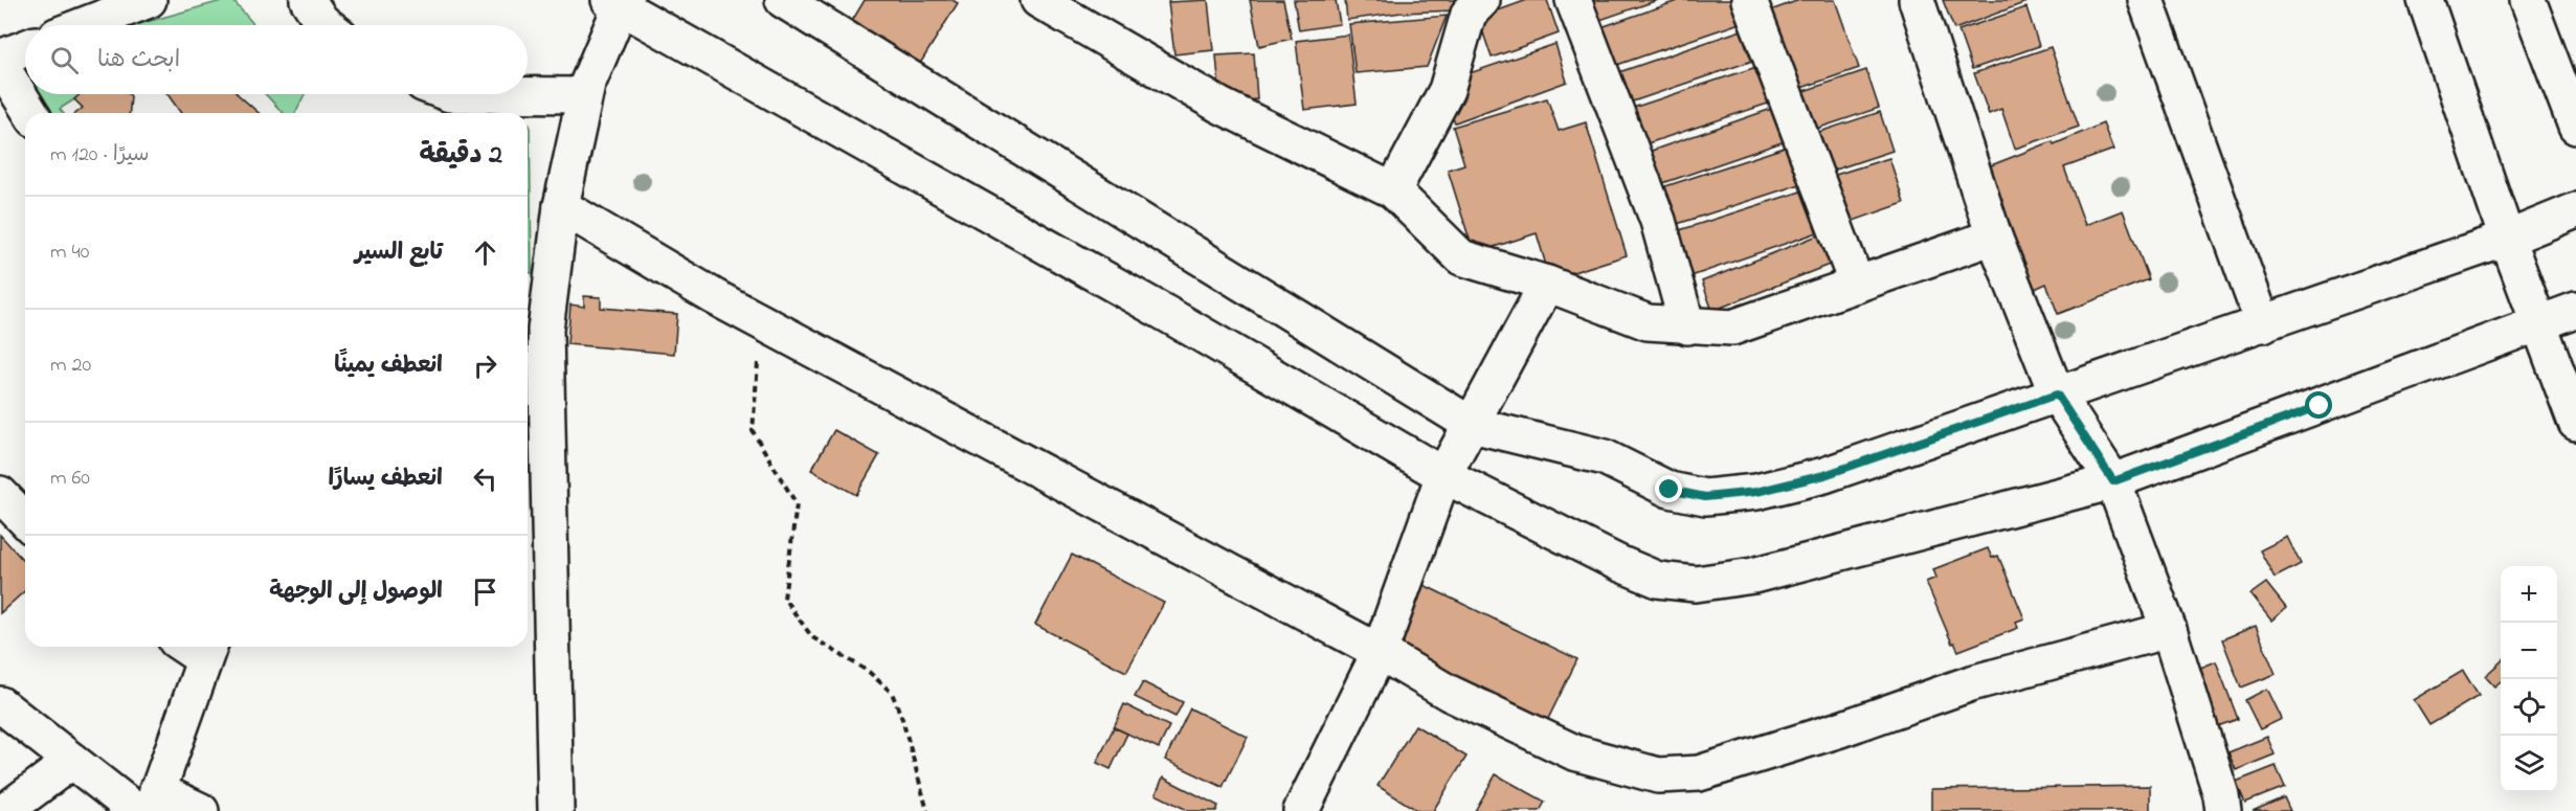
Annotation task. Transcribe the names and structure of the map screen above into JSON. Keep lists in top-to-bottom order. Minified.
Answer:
{"page":{"search":"ابحث هنا","heading":["2 دقيقة","سيرًا · 120 m"],"list":[["تابع السير","40 m"],["انعطف يمينًا","20 m"],["انعطف يسارًا","60 m"],"الوصول إلى الوجهة"],"map_buttons":["+","−"]}}
